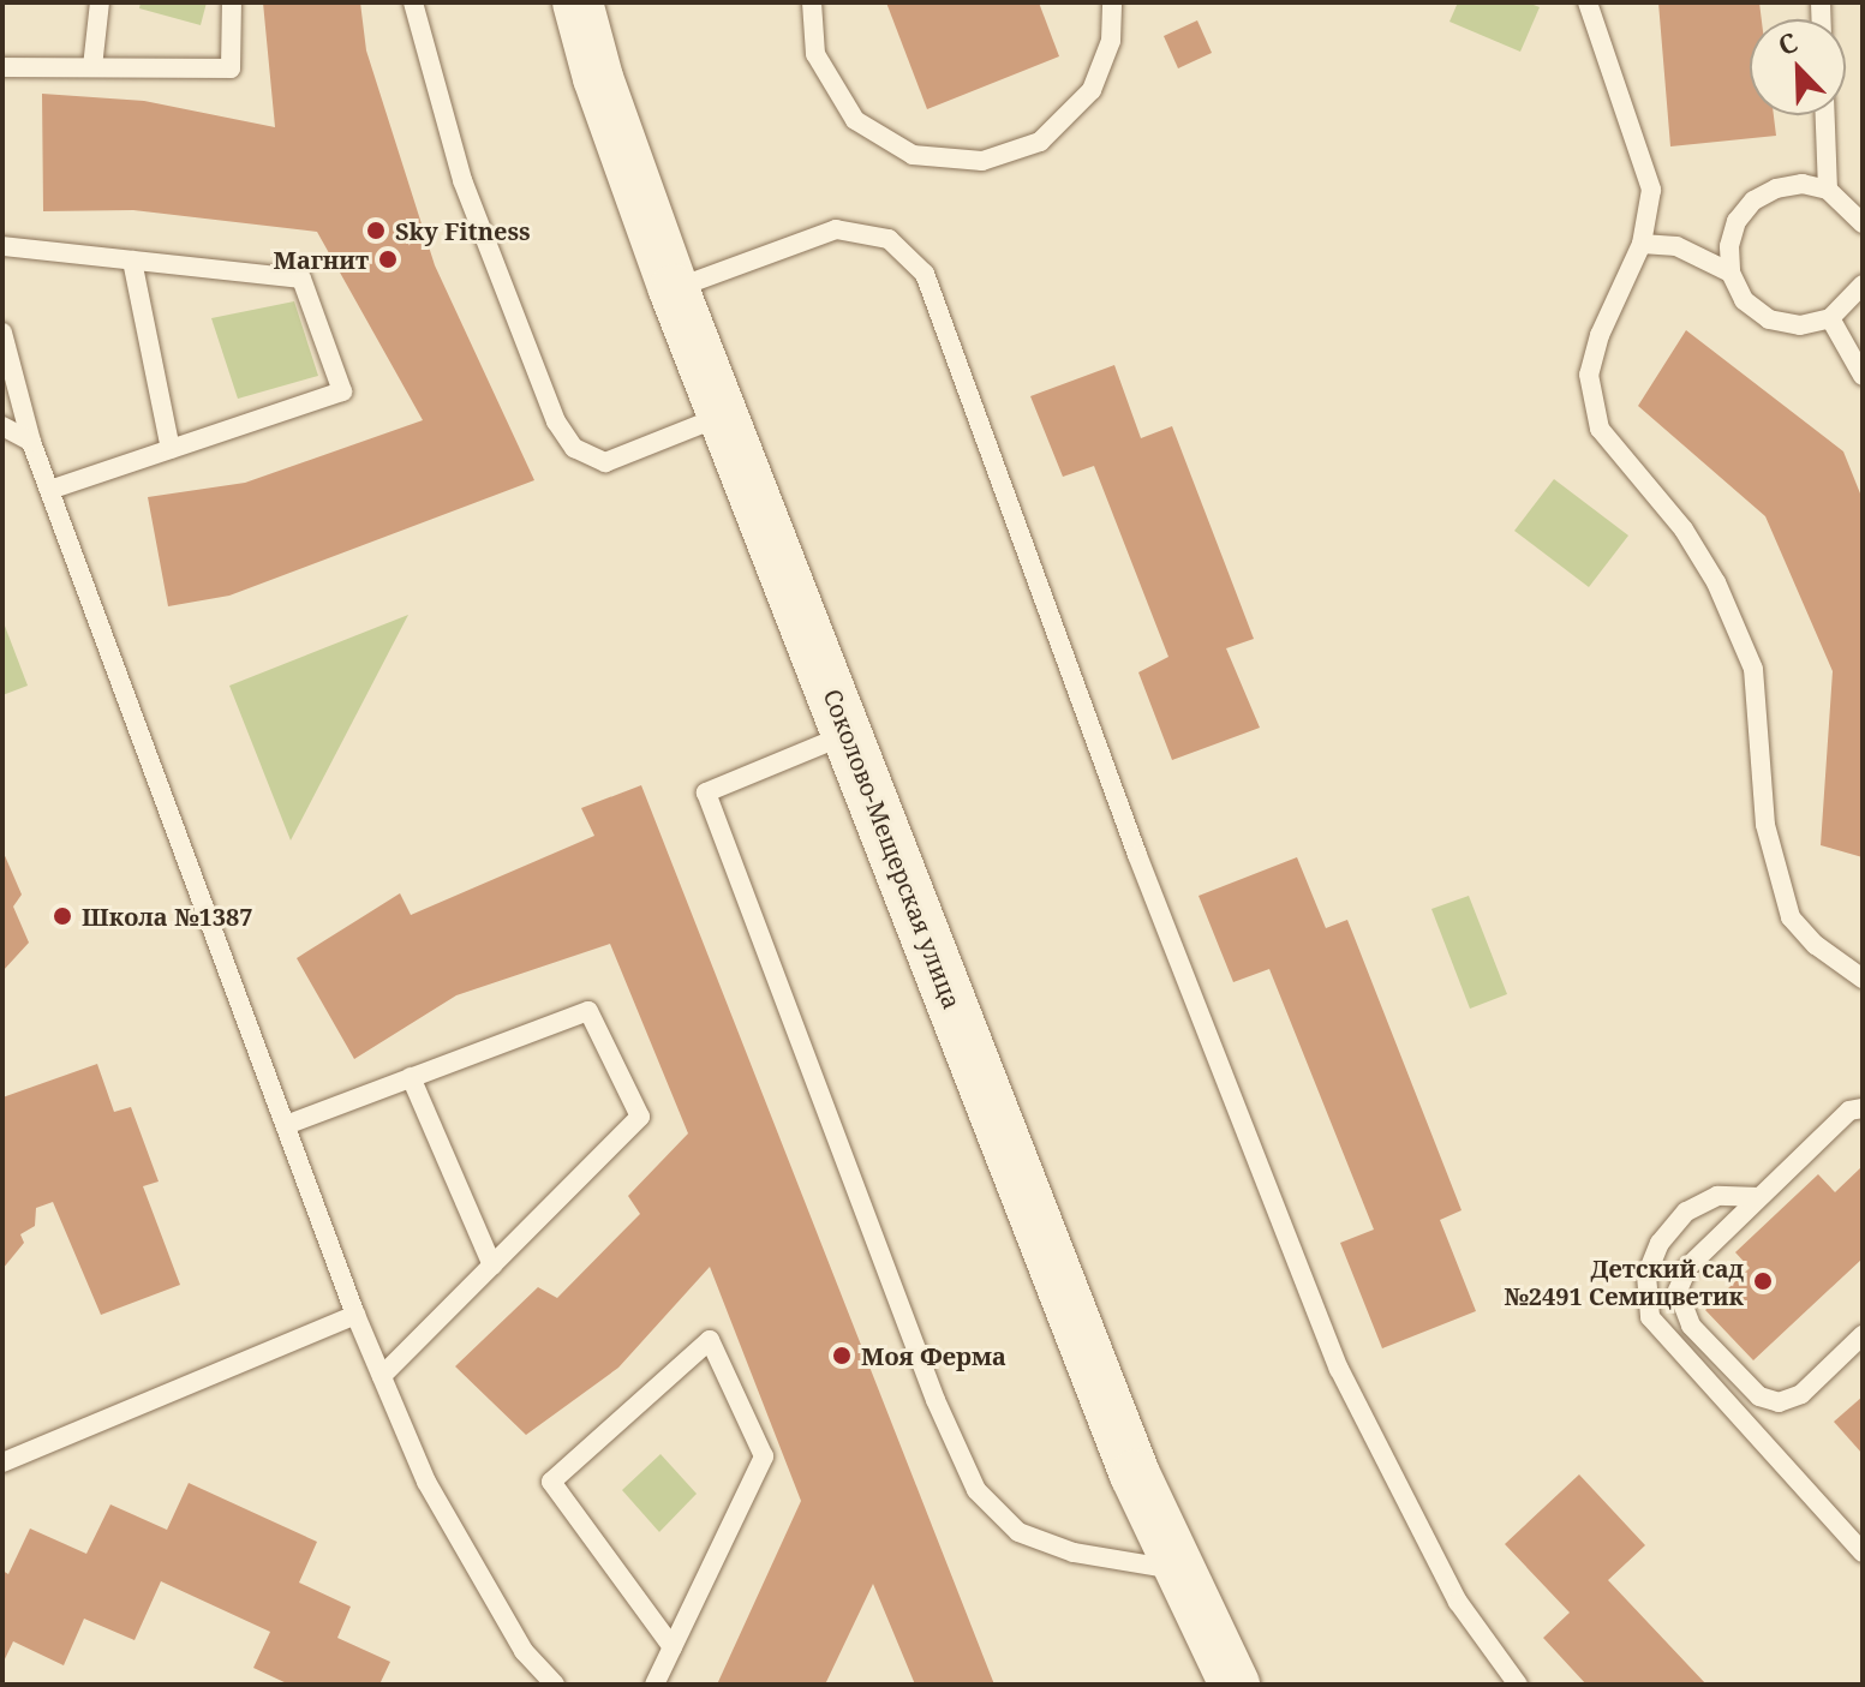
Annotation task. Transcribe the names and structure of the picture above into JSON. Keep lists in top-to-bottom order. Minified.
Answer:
{"streets":{"street":["Соколово-Мещерская улица"]},"places":["Sky Fitness","Магнит","Школа №1387","Детский сад №2491 Семицветик","Моя Ферма"],"north":"top left"}
